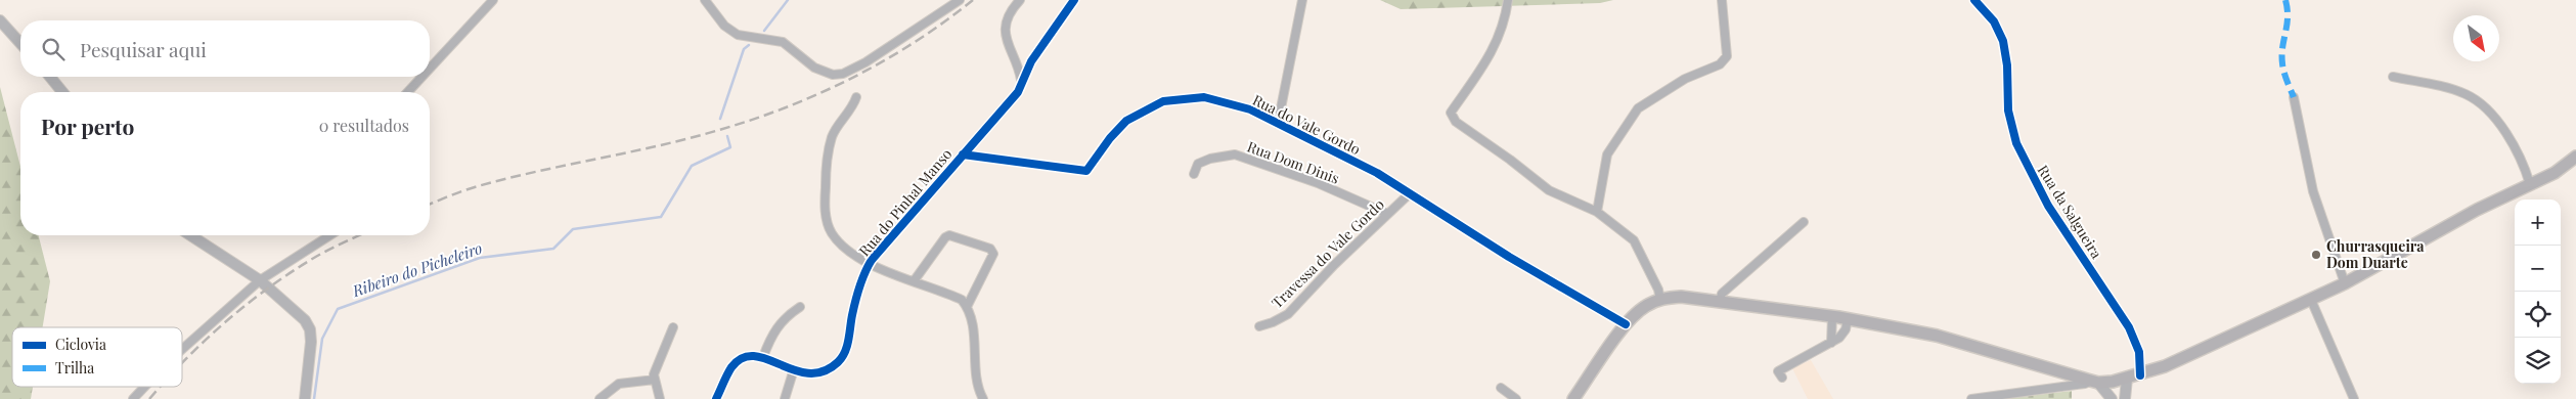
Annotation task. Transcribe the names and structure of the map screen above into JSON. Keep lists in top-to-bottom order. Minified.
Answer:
{"streets":{"street":["Rua do Vale Gordo","Rua Dom Dinis","Rua do Pinhal Manso","Rua da Salgueira","Travessa do Vale Gordo"]},"crossings":[["Rua do Vale Gordo","Rua do Pinhal Manso"],["Rua do Vale Gordo","Travessa do Vale Gordo"],["Rua Dom Dinis","Travessa do Vale Gordo"]],"water":["Ribeiro do Picheleiro"],"places":["Churrasqueira Dom Duarte"],"legend":["Ciclovia","Trilha"],"north":"bottom right","page":{"search":"Pesquisar aqui","heading":["Por perto","0 resultados"],"map_buttons":["+","−"]}}
